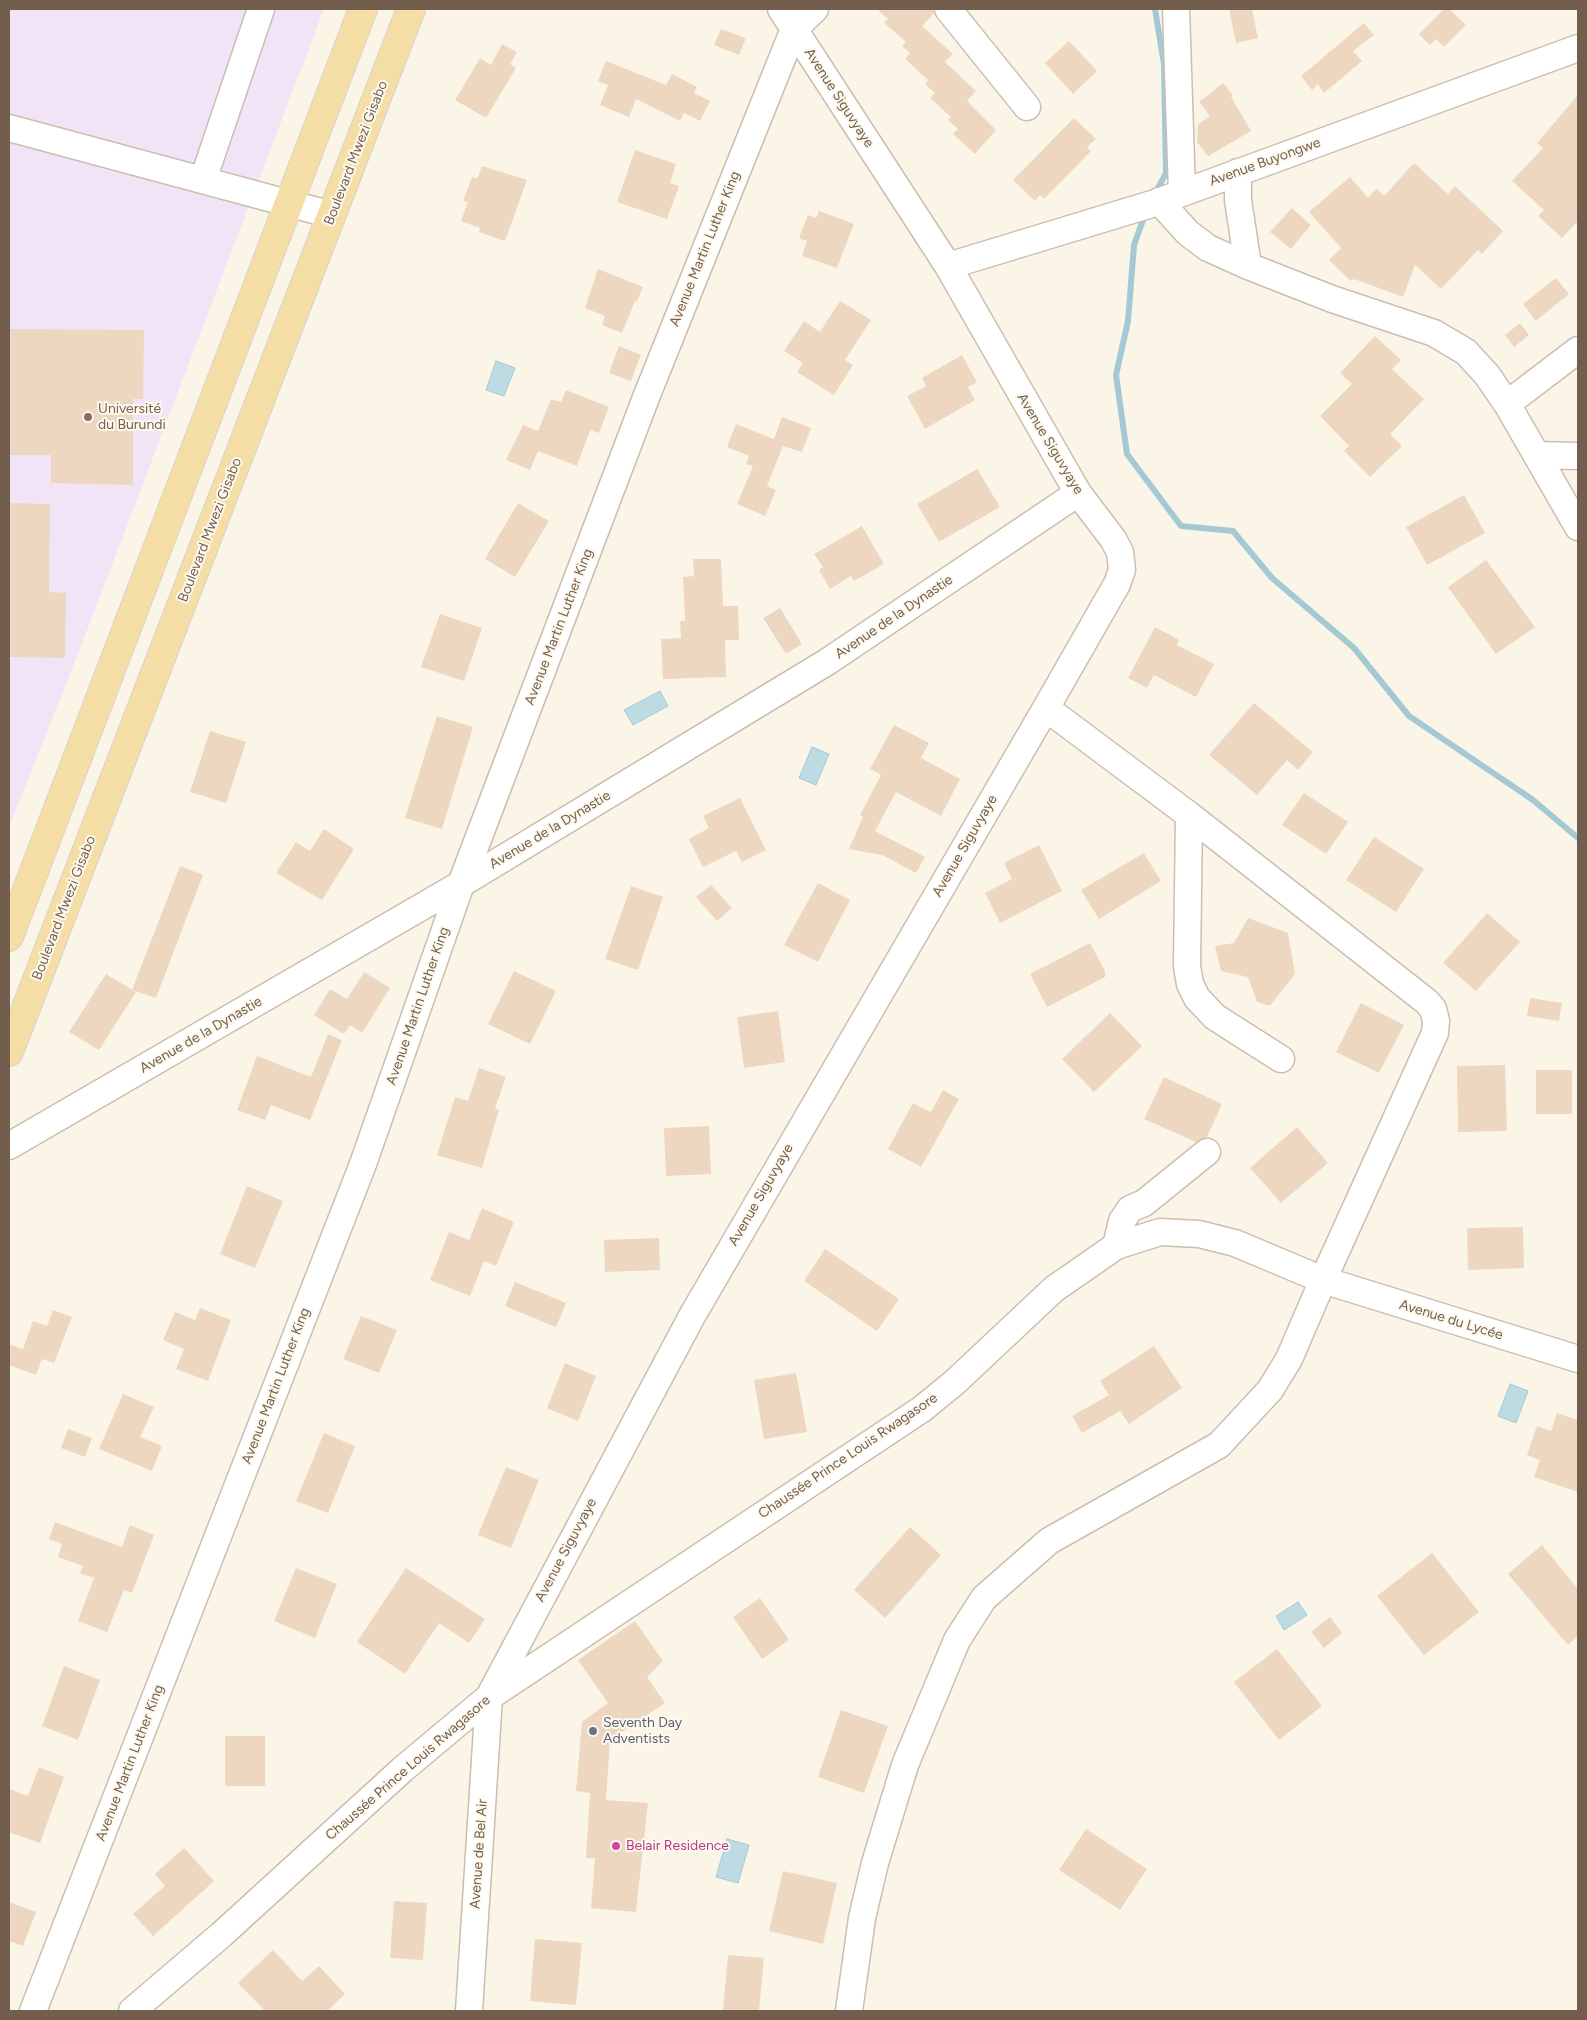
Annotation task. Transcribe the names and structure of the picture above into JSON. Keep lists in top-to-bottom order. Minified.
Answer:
{"streets":{"main road":["Boulevard Mwezi Gisabo"],"street":["Avenue Siguvyaye","Avenue Buyongwe","Avenue Martin Luther King","Avenue de la Dynastie","Avenue du Lycée","Chaussée Prince Louis Rwagasore","Avenue de Bel Air"]},"crossings":[["Avenue Siguvyaye","Avenue Buyongwe"],["Avenue Siguvyaye","Avenue Martin Luther King"],["Avenue Siguvyaye","Avenue de la Dynastie"],["Avenue Siguvyaye","Chaussée Prince Louis Rwagasore"],["Avenue Siguvyaye","Avenue de Bel Air"],["Avenue Martin Luther King","Avenue de la Dynastie"],["Avenue du Lycée","Chaussée Prince Louis Rwagasore"],["Chaussée Prince Louis Rwagasore","Avenue de Bel Air"]],"places":["Université du Burundi","Seventh Day Adventists","Belair Residence"]}
